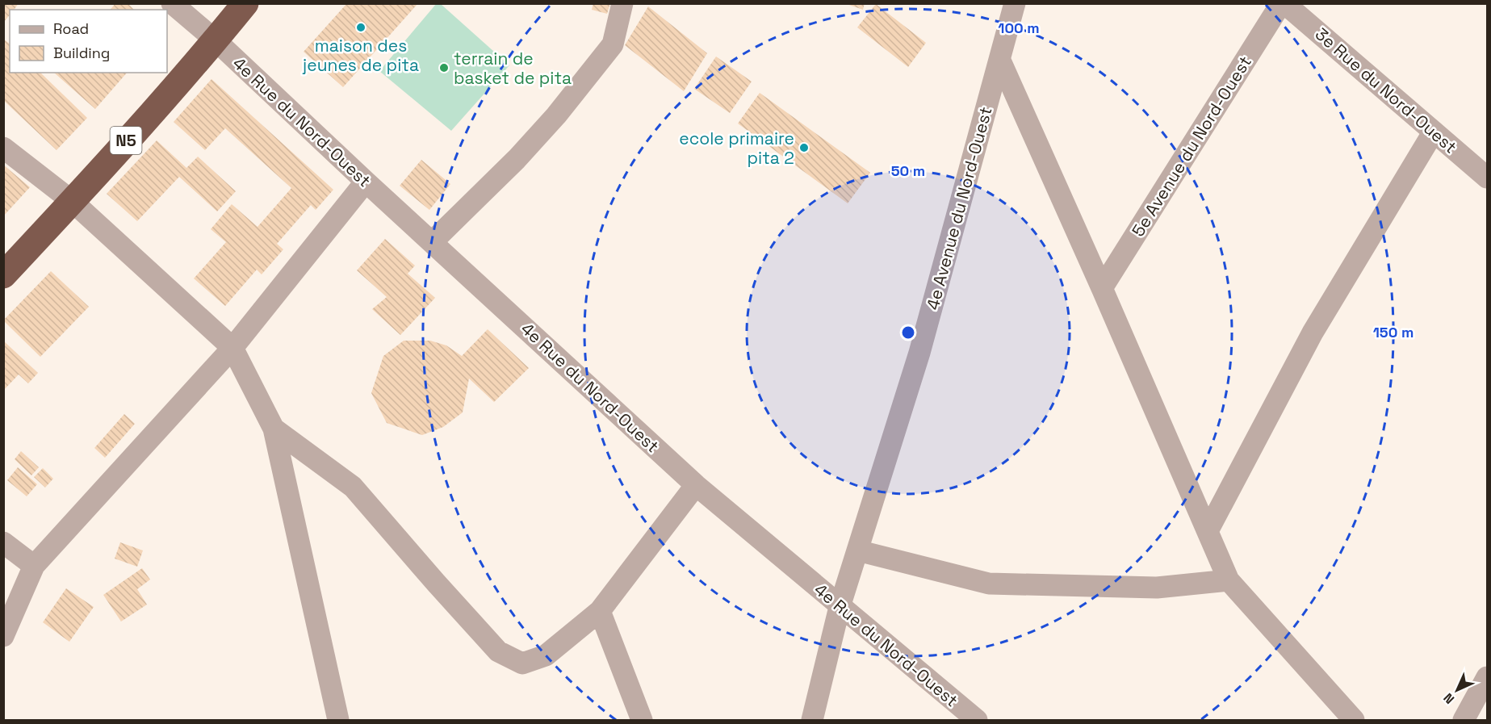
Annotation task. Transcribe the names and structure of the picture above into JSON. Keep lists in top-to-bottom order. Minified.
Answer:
{"streets":{"highway":["N5"],"street":["3e Rue du Nord-Ouest","4e Rue du Nord-Ouest","5e Avenue du Nord-Ouest","4e Avenue du Nord-Ouest"]},"crossings":[["3e Rue du Nord-Ouest","5e Avenue du Nord-Ouest"],["4e Rue du Nord-Ouest","N5"],["4e Rue du Nord-Ouest","4e Avenue du Nord-Ouest"]],"places":["maison des jeunes de pita","terrain de basket de pita","ecole primaire pita 2"],"legend":["Road","Building"],"north":"bottom left","rings":["100 m","50 m","150 m"]}
